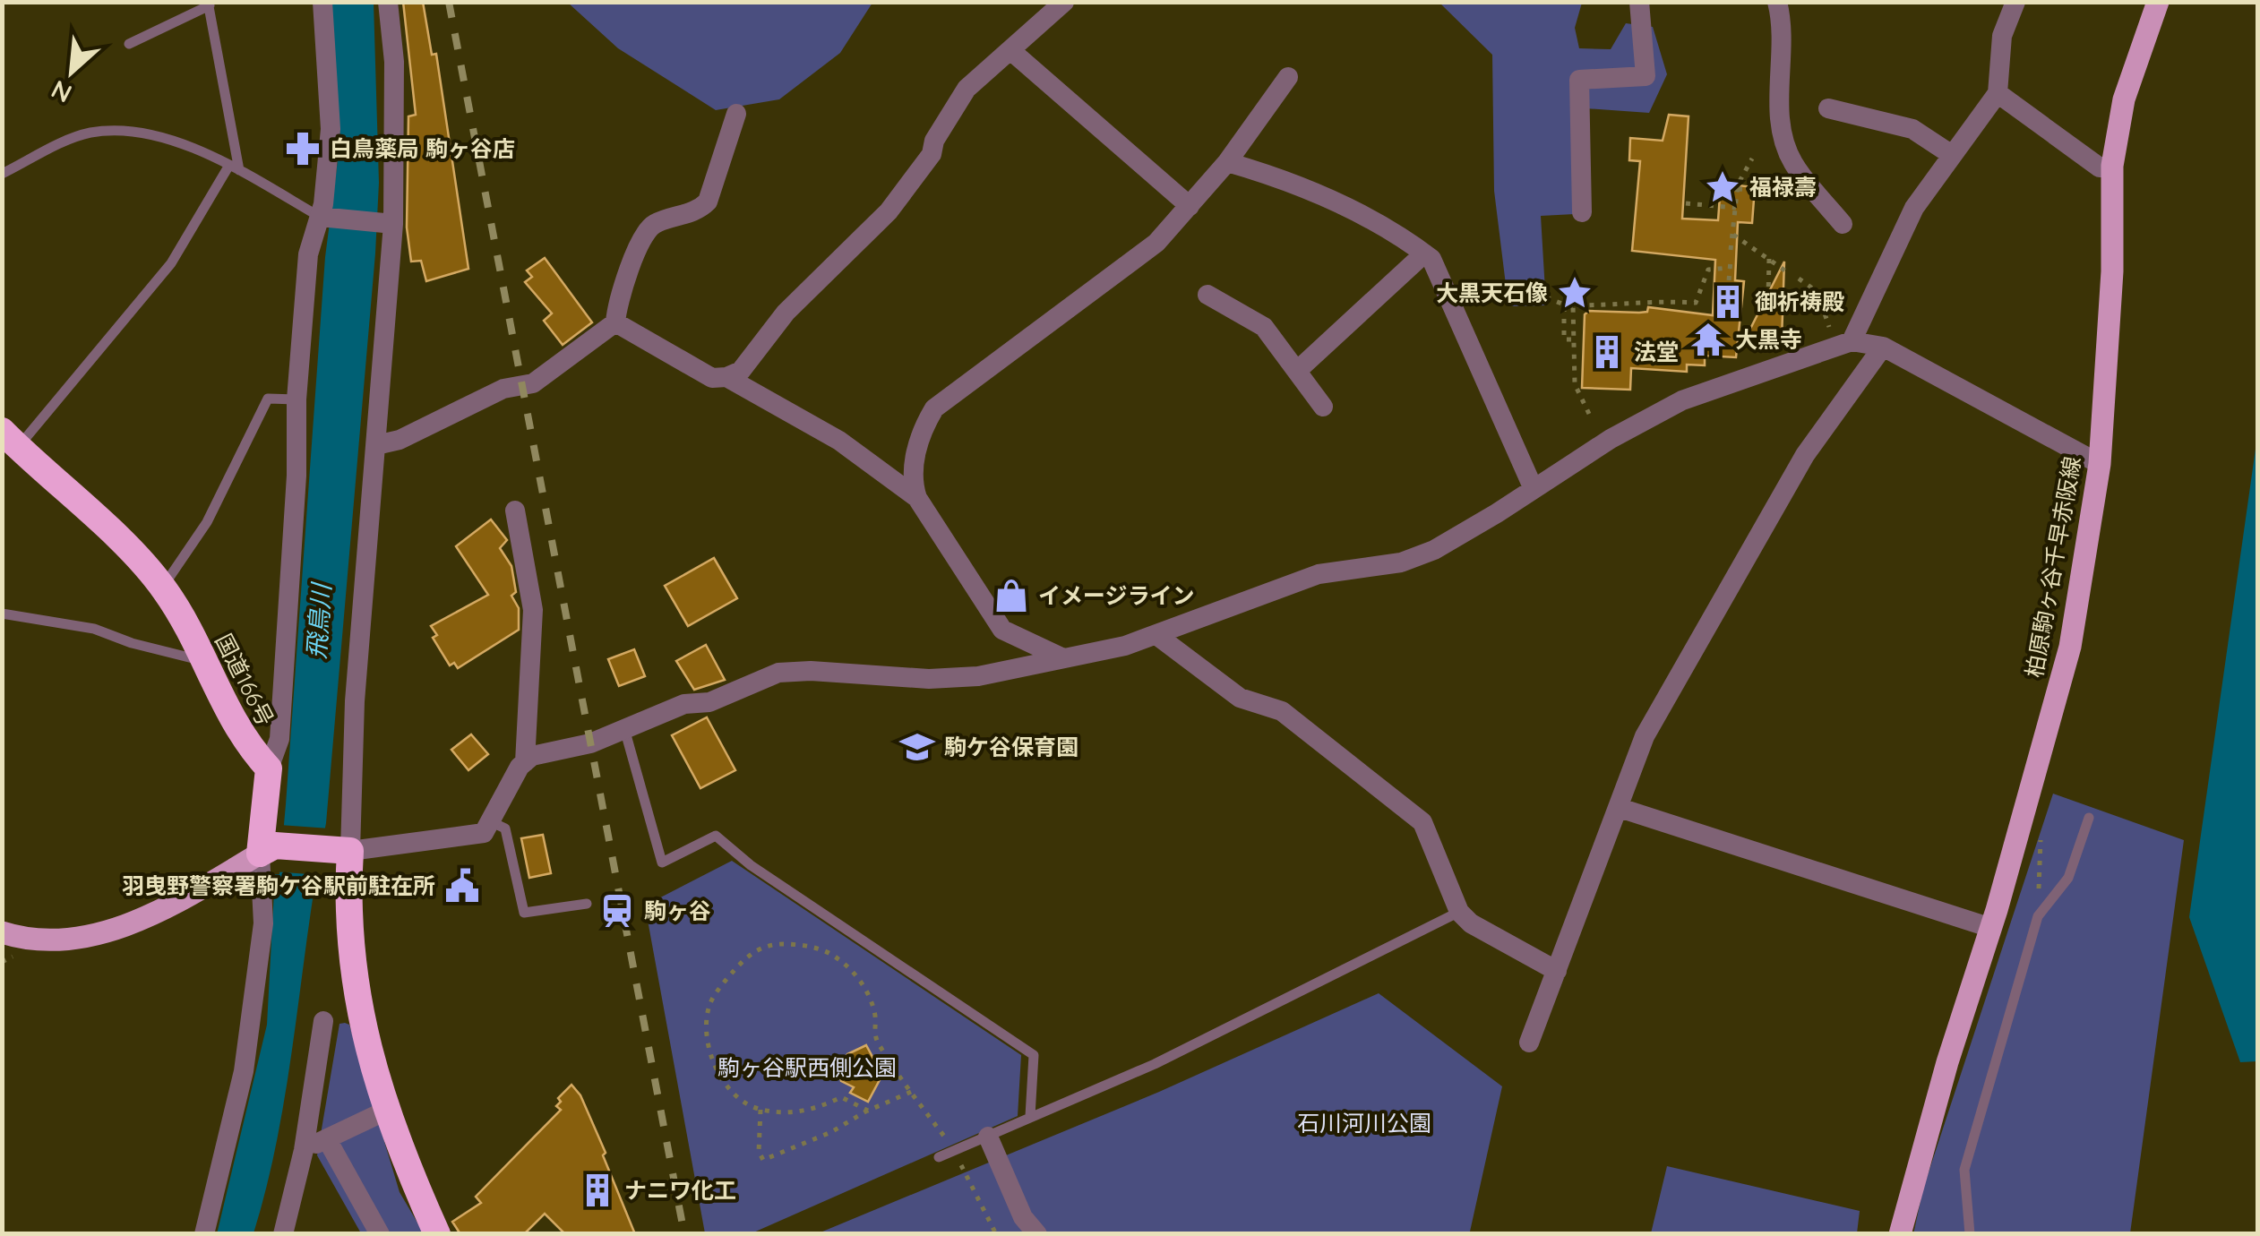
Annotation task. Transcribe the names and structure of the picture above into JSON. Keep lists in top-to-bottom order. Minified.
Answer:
{"streets":{"highway":["国道166号"],"main road":["柏原駒ヶ谷千早赤阪線"]},"water":["飛鳥川"],"parks":["駒ヶ谷駅西側公園","石川河川公園"],"places":{"pharmacy":["白鳥薬局 駒ヶ谷店"],"place":["福禄壽","大黒天石像"],"building":["御祈祷殿","法堂","ナニワ化工"],"temple":["大黒寺"],"shop":["イメージライン"],"school or university":["駒ケ谷保育園"],"public building":["羽曳野警察署駒ケ谷駅前駐在所"],"station":["駒ヶ谷"]},"north":"bottom left"}
